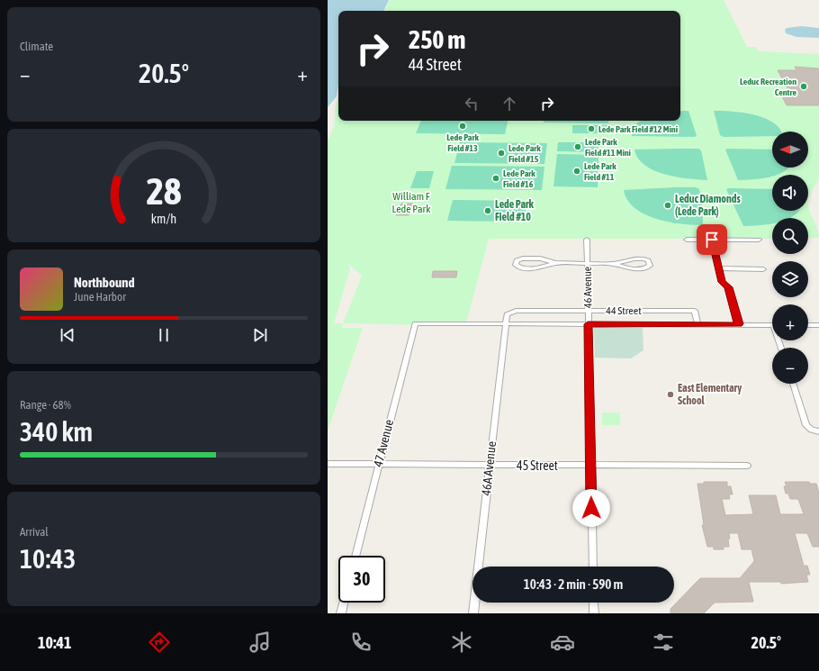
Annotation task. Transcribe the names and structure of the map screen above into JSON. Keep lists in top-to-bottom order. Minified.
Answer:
{"streets":{"street":["46 Avenue","44 Street","47 Avenue","45 Street","46A Avenue"]},"crossings":[["46 Avenue","44 Street"],["46 Avenue","45 Street"],["44 Street","47 Avenue"],["44 Street","46A Avenue"],["47 Avenue","45 Street"],["45 Street","46A Avenue"]],"parks":["William F Lede Park"],"places":["Leduc Recreation Centre","Lede Park Field #13","Lede Park Field #12 Mini","Lede Park Field #11 Mini","Lede Park Field #15","Lede Park Field #11","Lede Park Field #16","Leduc Diamonds (Lede Park)","Lede Park Field #10","East Elementary School"],"north":"left","page":{"tile":["Climate",["Range · 68%","340 km"],["Arrival","10:43"]],"turn":["250 m","44 Street"],"heat":["−","20.5°","+"],"map_buttons":["+","−"],"song":["Northbound","June Harbor"],"limit":"30","trip":"10:43 · 2 min · 590 m","tabs":["10:41","20.5°"],"gauge":["28","km/h"]}}
